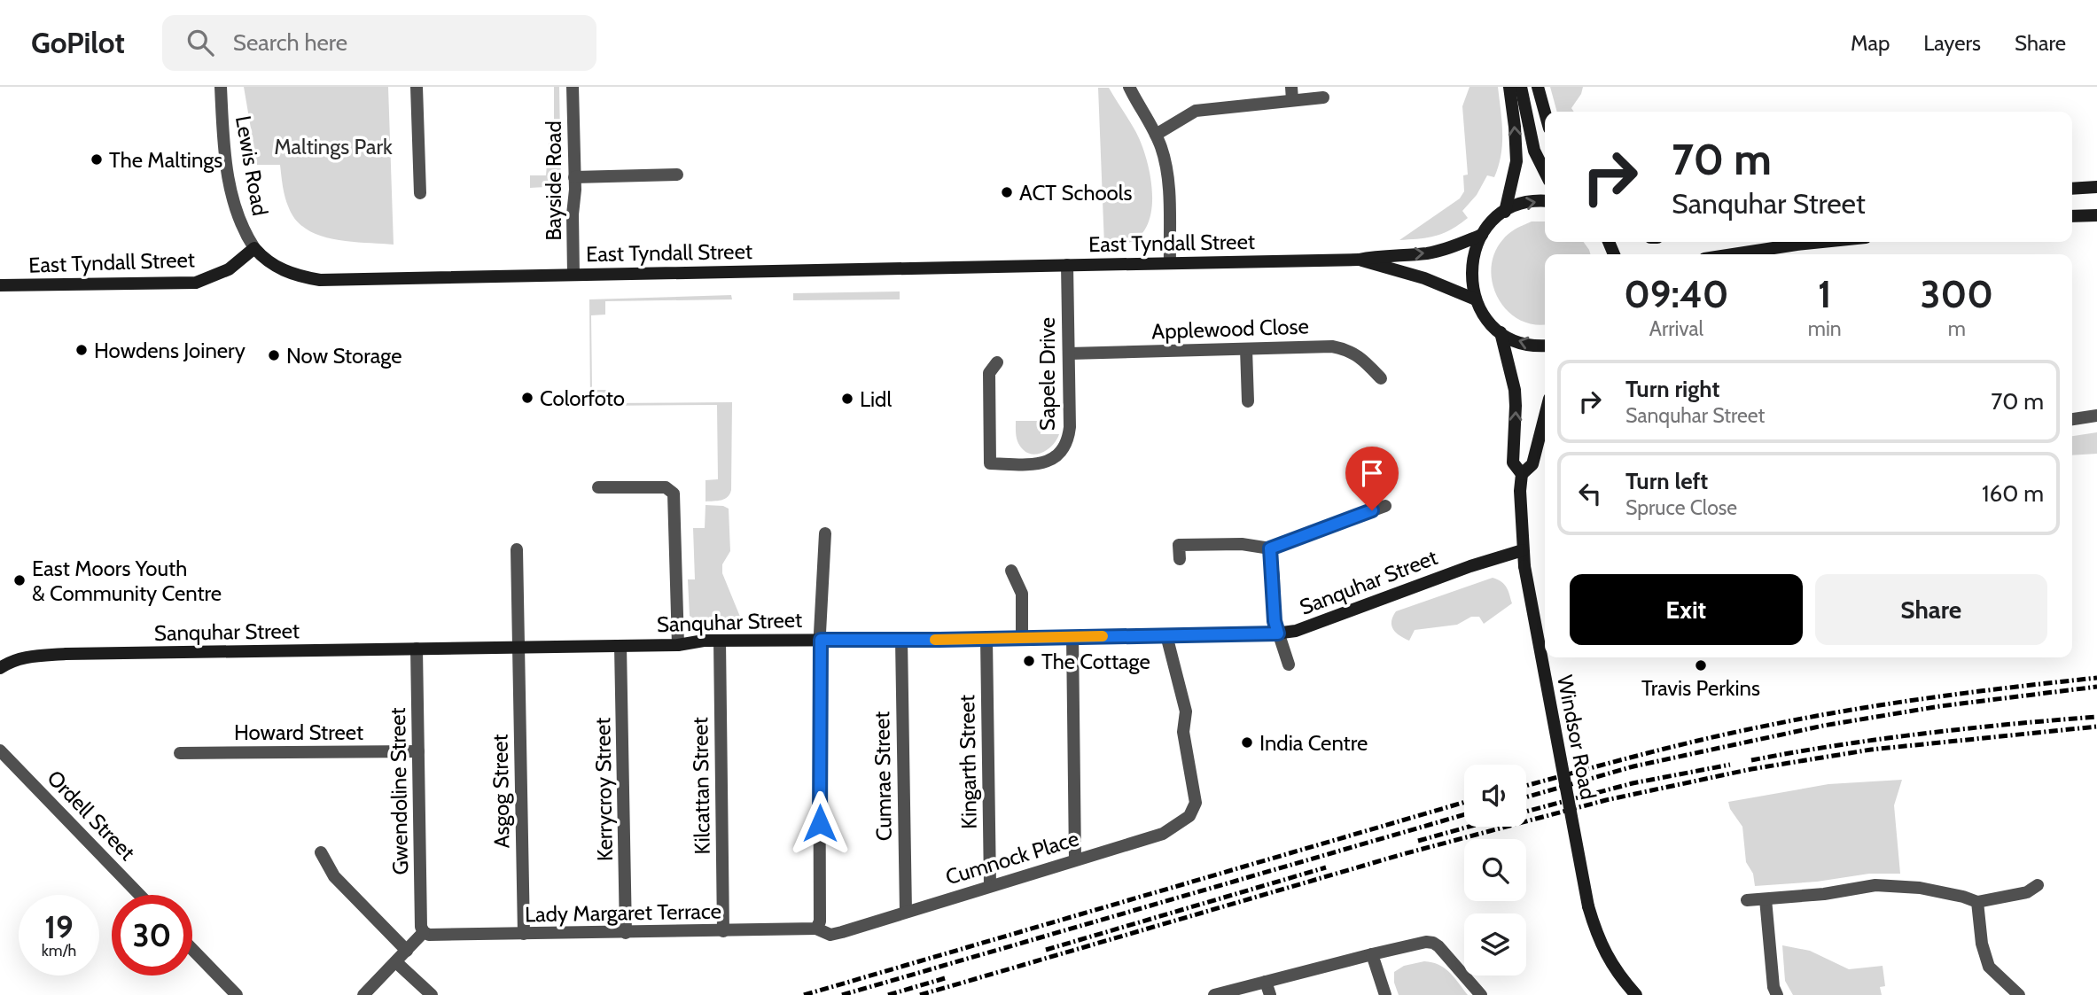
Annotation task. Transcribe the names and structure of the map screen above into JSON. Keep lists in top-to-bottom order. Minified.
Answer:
{"streets":{"street":["Lewis Road","Bayside Road","East Tyndall Street","Applewood Close","Sapele Drive","Sanquhar Street","Howard Street","Windsor Road","Kingarth Street","Cumrae Street","Kilcattan Street","Kerrycroy Street","Gwendoline Street","Asgog Street","Ordell Street","Cumnock Place","Lady Margaret Terrace"]},"crossings":[["Lewis Road","East Tyndall Street"],["Bayside Road","East Tyndall Street"],["East Tyndall Street","Sapele Drive"],["Applewood Close","Sapele Drive"],["Sanquhar Street","Windsor Road"],["Sanquhar Street","Kingarth Street"],["Sanquhar Street","Cumrae Street"],["Sanquhar Street","Kilcattan Street"],["Sanquhar Street","Kerrycroy Street"],["Sanquhar Street","Gwendoline Street"],["Sanquhar Street","Asgog Street"],["Sanquhar Street","Cumnock Place"],["Howard Street","Gwendoline Street"],["Kingarth Street","Cumnock Place"],["Cumrae Street","Cumnock Place"],["Kilcattan Street","Lady Margaret Terrace"],["Kerrycroy Street","Lady Margaret Terrace"],["Gwendoline Street","Lady Margaret Terrace"],["Asgog Street","Lady Margaret Terrace"],["Cumnock Place","Lady Margaret Terrace"]],"parks":["Maltings Park"],"places":["The Maltings","ACT Schools","Howdens Joinery","Now Storage","Colorfoto","Lidl","East Moors Youth & Community Centre","The Cottage","Travis Perkins","India Centre"],"page":{"header":"GoPilot","search":"Search here","nav":["Map","Layers","Share"],"turn":["70 m","Sanquhar Street"],"eta":["09:40","Arrival","1","min","300","m"],"list":[{"name":"Turn right","note":"Sanquhar Street","value":"70 m"},{"name":"Turn left","note":"Spruce Close","value":"160 m"}],"buttons":["Exit","Share"],"speed":"19 km/h","limit":"30"}}
